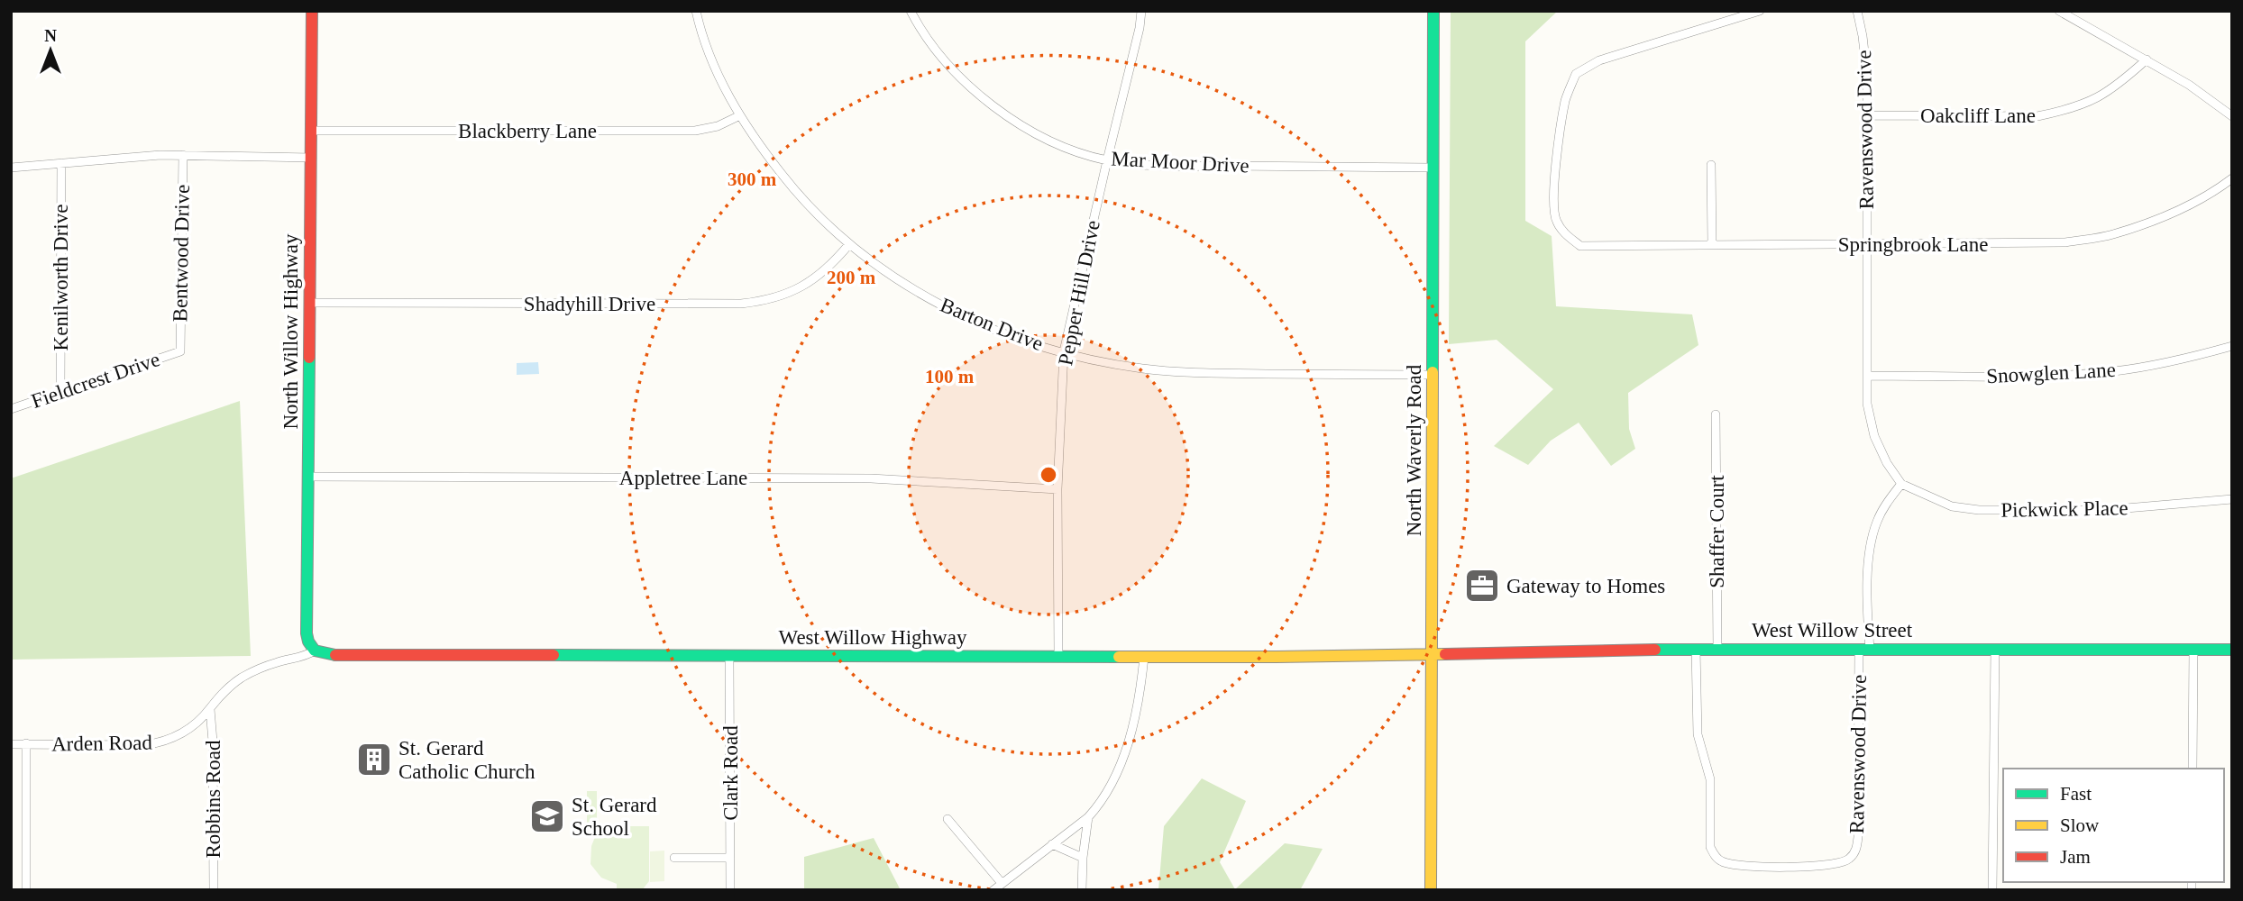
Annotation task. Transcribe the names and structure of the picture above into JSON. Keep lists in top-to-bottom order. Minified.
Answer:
{"streets":{"street":["Oakcliff Lane","Ravenswood Drive","Blackberry Lane","Mar Moor Drive","Springbrook Lane","Bentwood Drive","Kenilworth Drive","Pepper Hill Drive","Shadyhill Drive","Barton Drive","North Willow Highway","Snowglen Lane","Fieldcrest Drive","North Waverly Road","Appletree Lane","Pickwick Place","Shaffer Court","West Willow Street","West Willow Highway","Arden Road","Clark Road","Robbins Road"]},"crossings":[["Oakcliff Lane","Ravenswood Drive"],["Ravenswood Drive","Springbrook Lane"],["Ravenswood Drive","Snowglen Lane"],["Ravenswood Drive","Pickwick Place"],["Ravenswood Drive","West Willow Street"],["Blackberry Lane","Barton Drive"],["Blackberry Lane","North Willow Highway"],["Mar Moor Drive","Pepper Hill Drive"],["Mar Moor Drive","North Waverly Road"],["Bentwood Drive","Fieldcrest Drive"],["Kenilworth Drive","Fieldcrest Drive"],["Pepper Hill Drive","Barton Drive"],["Pepper Hill Drive","Appletree Lane"],["Pepper Hill Drive","West Willow Highway"],["Shadyhill Drive","Barton Drive"],["Shadyhill Drive","North Willow Highway"],["Barton Drive","North Waverly Road"],["North Willow Highway","Appletree Lane"],["North Willow Highway","West Willow Highway"],["North Willow Highway","Arden Road"],["North Waverly Road","West Willow Street"],["North Waverly Road","West Willow Highway"],["Shaffer Court","West Willow Street"],["West Willow Street","West Willow Highway"],["West Willow Highway","Arden Road"],["West Willow Highway","Clark Road"],["Arden Road","Robbins Road"]],"places":{"office":["Gateway to Homes"],"building":["St. Gerard Catholic Church"],"school or university":["St. Gerard School"]},"legend":["Fast","Slow","Jam"],"north":"top","rings":["300 m","200 m","100 m"]}
